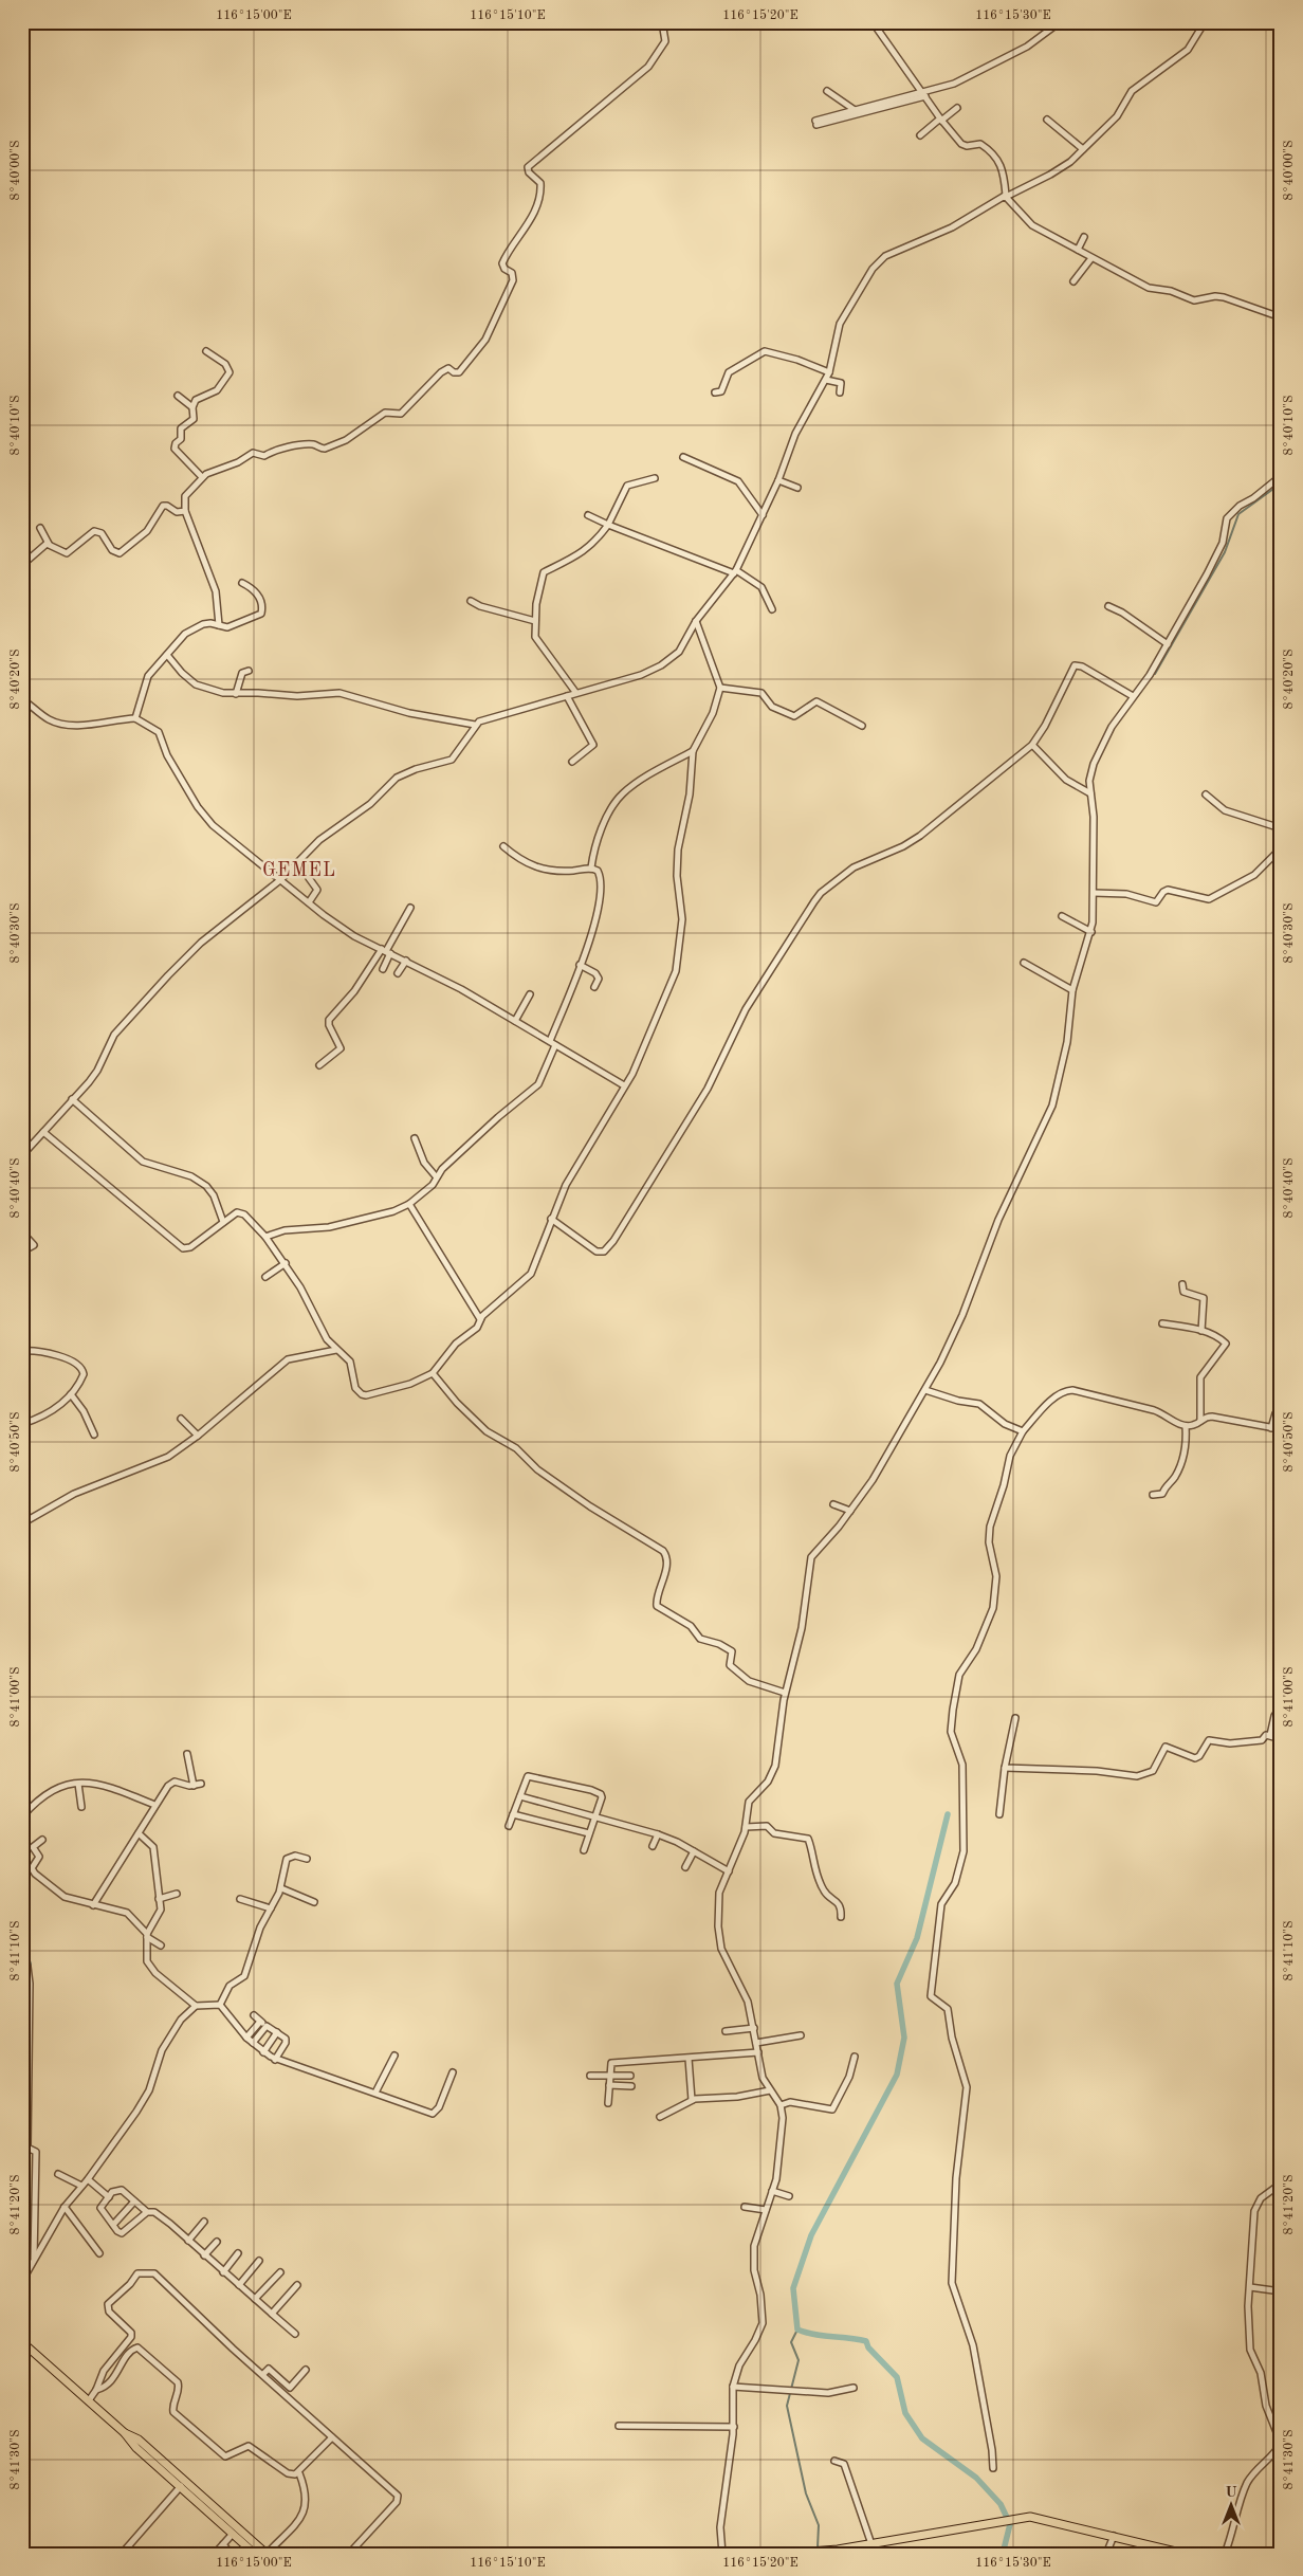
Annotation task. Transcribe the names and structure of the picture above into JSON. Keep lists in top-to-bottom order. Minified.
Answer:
{"districts":["GEMEL"],"north":"top","coordinates":["116°15'00\"E","116°15'10\"E","116°15'20\"E","116°15'30\"E","8°40'00\"S","8°40'10\"S","8°40'20\"S","8°40'30\"S","8°40'40\"S","8°40'50\"S","8°41'00\"S","8°41'10\"S","8°41'20\"S","8°41'30\"S"]}
